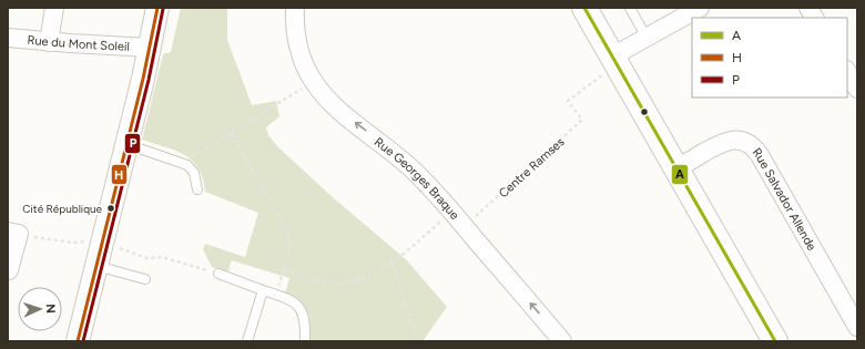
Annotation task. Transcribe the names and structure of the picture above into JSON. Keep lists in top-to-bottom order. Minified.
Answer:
{"streets":{"street":["Rue du Mont Soleil","Rue Georges Braque","Rue Salvador Allende"],"path":["Centre Ramses"]},"one_way":["Rue Georges Braque"],"places":["Cité République"],"lines":["transit line A","transit line H","transit line P"],"legend":["A","H","P"],"north":"right"}
